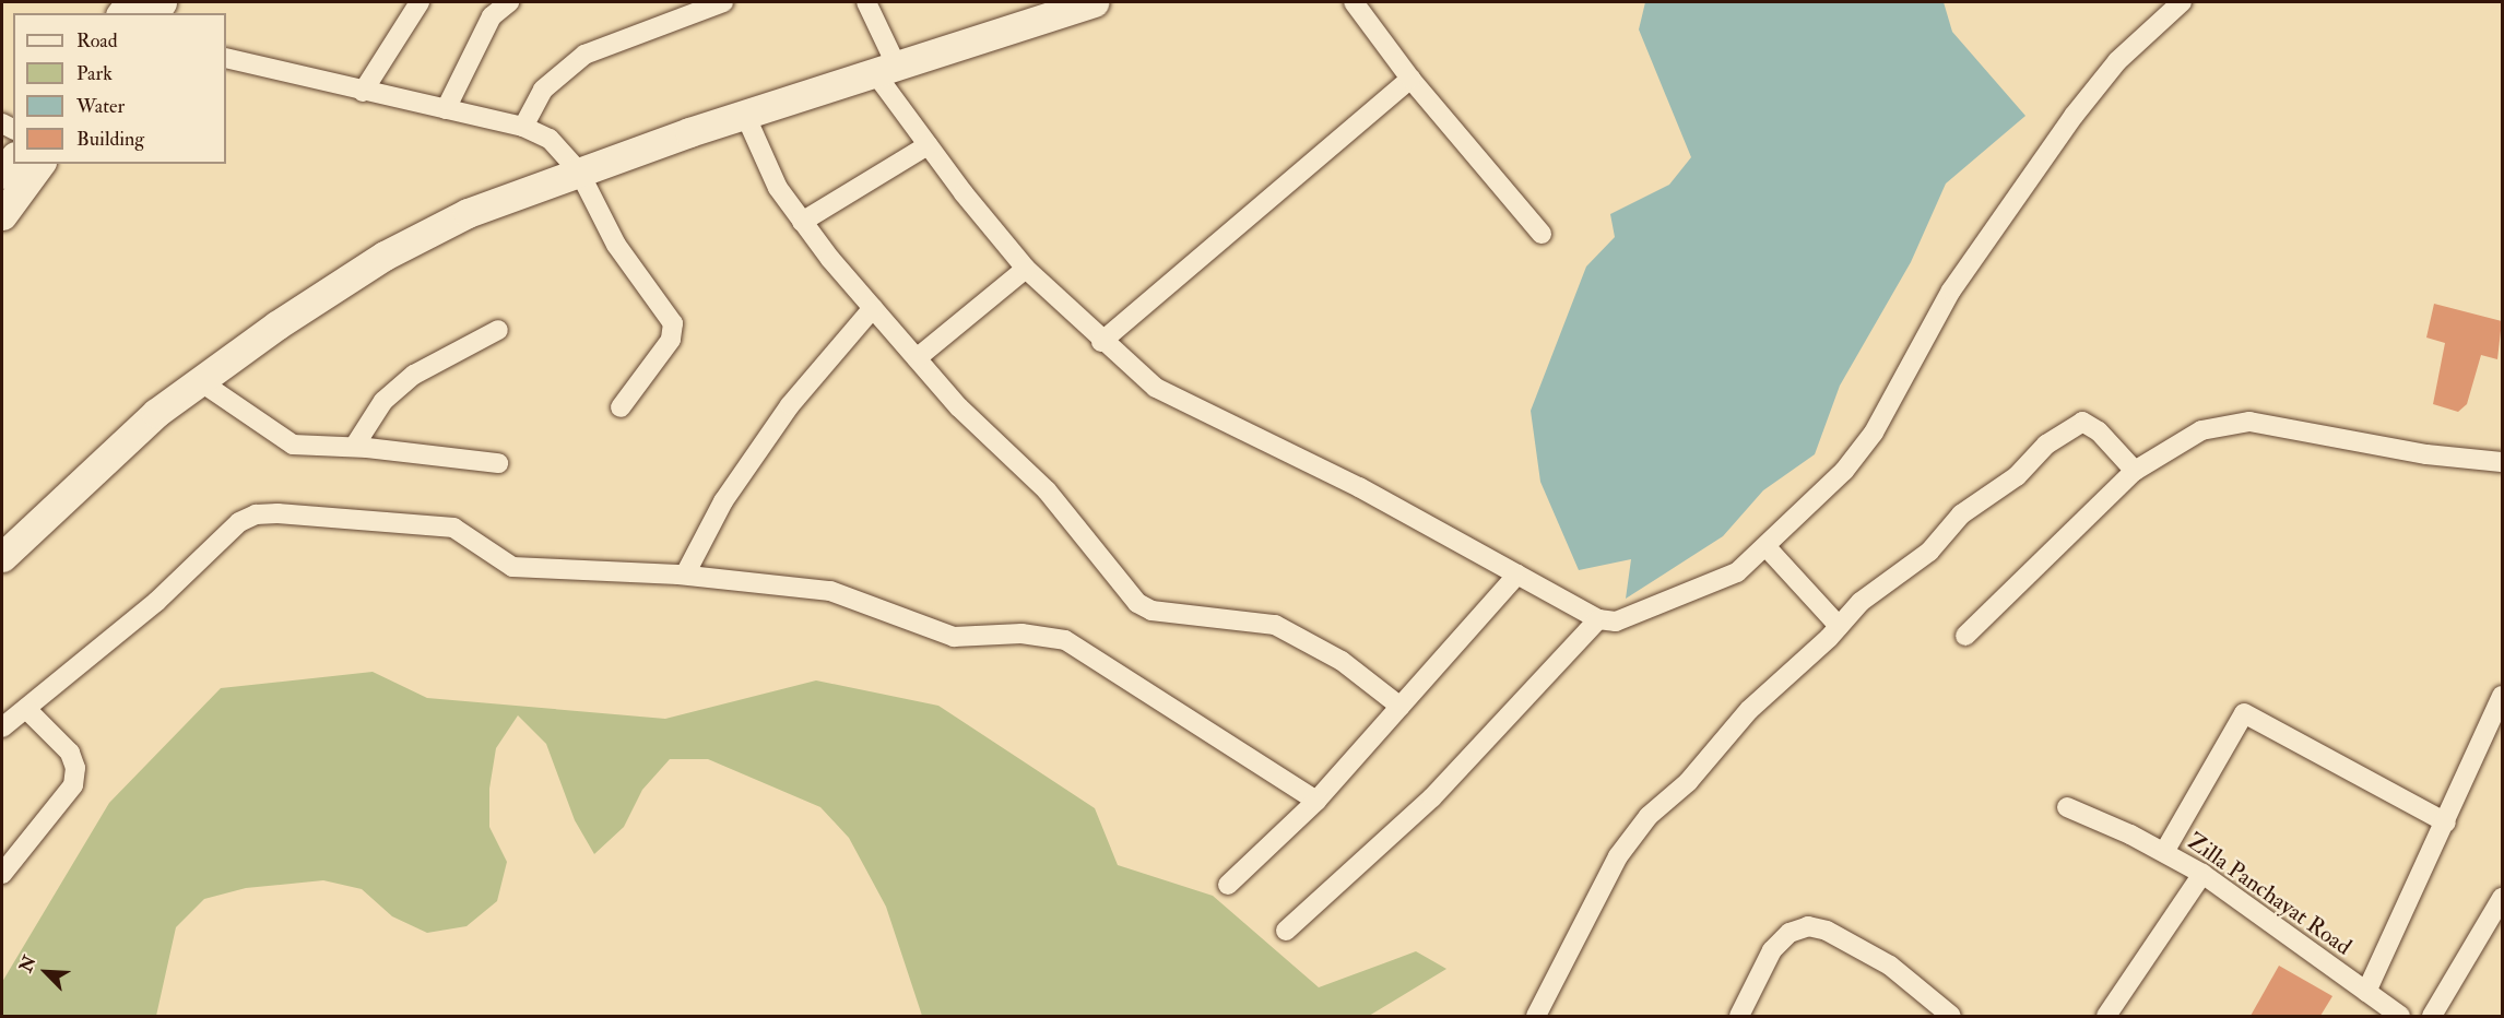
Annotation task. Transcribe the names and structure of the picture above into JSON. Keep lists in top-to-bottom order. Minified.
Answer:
{"streets":{"street":["Zilla Panchayat Road"]},"legend":["Road","Park","Water","Building"],"north":"top left"}
